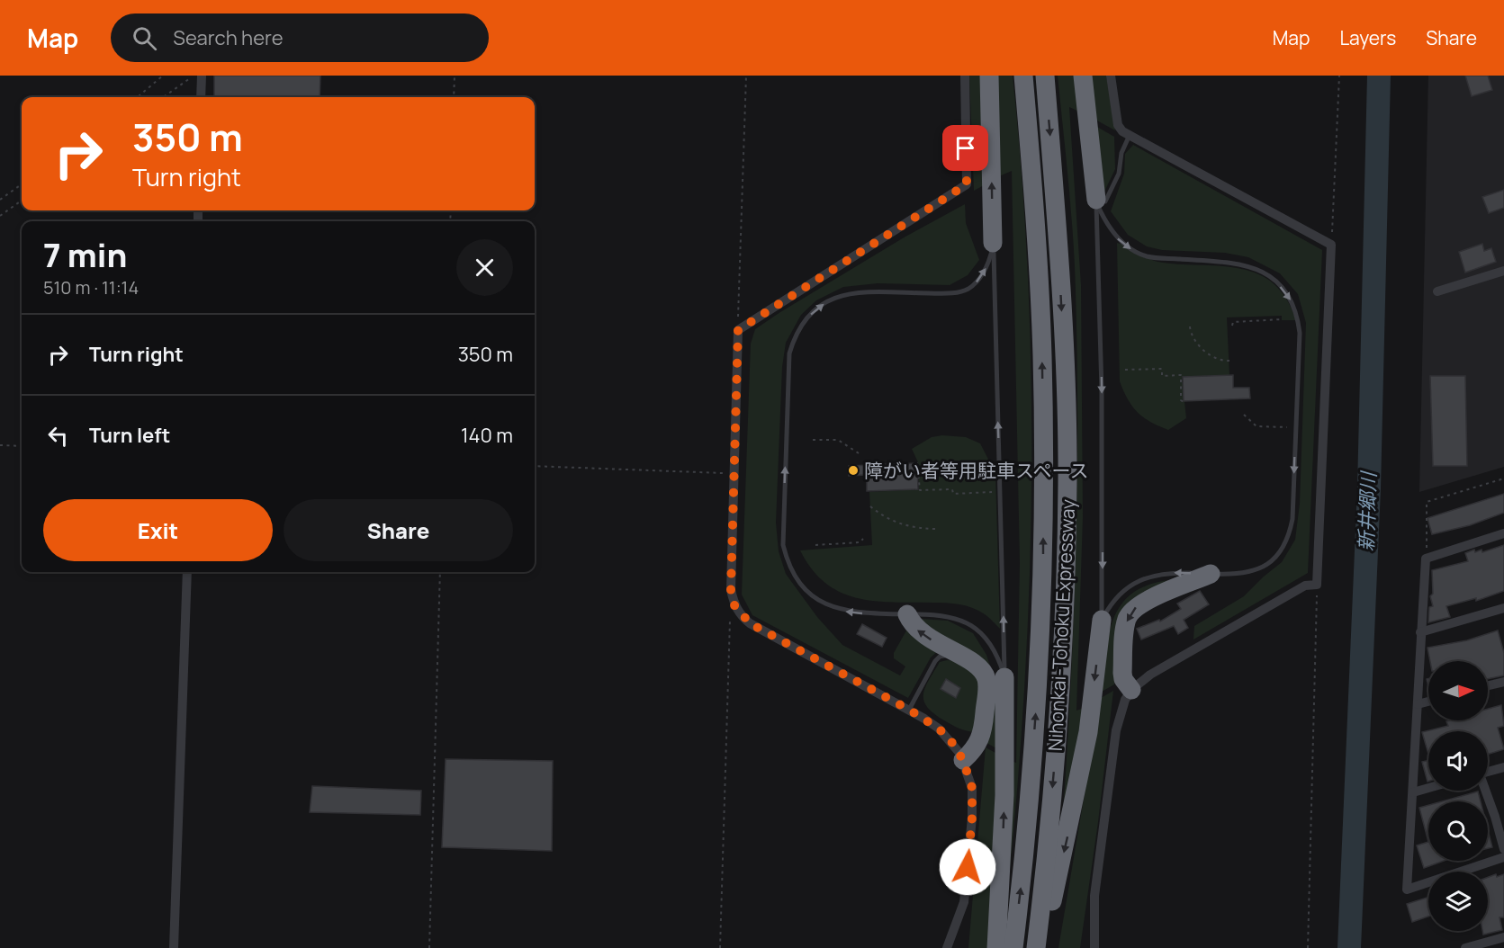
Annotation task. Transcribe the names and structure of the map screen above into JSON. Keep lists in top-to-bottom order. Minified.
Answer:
{"streets":{"highway":["Nihonkai-Tohoku Expressway"]},"water":["新井郷川"],"places":["障がい者等用駐車スペース"],"north":"right","page":{"header":"Map","search":"Search here","nav":["Map","Layers","Share"],"turn":["350 m","Turn right"],"heading":["7 min","510 m · 11:14"],"list":[{"name":"Turn right","value":"350 m"},{"name":"Turn left","value":"140 m"}],"buttons":["Exit","Share"]}}
